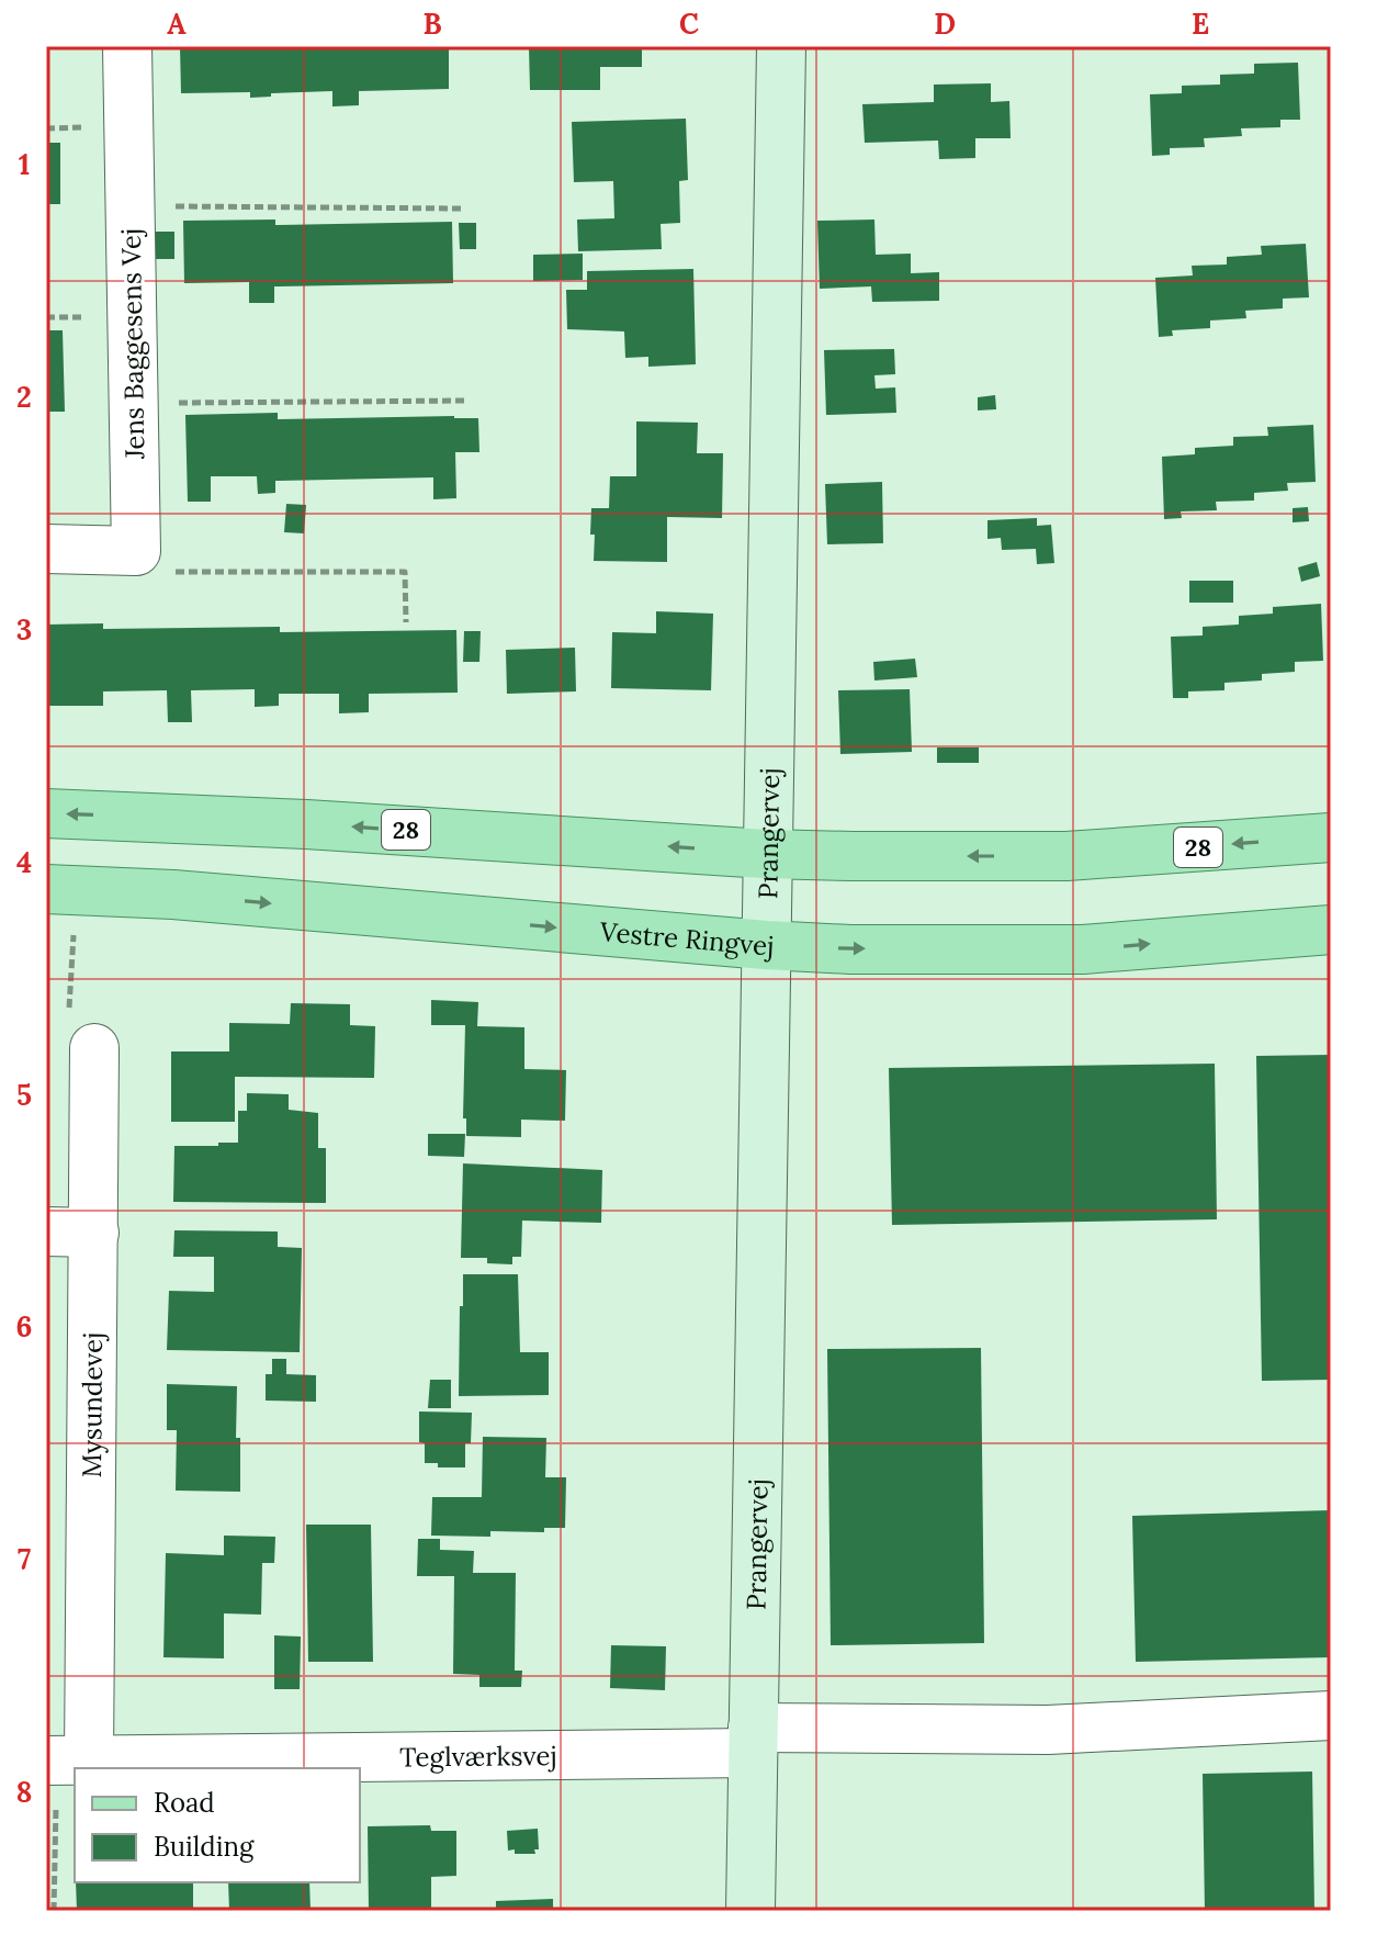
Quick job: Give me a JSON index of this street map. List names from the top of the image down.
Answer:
{
  "streets": {
    "main road": ["28", "Vestre Ringvej"],
    "street": [
      "Jens Baggesens Vej",
      "Prangervej",
      "Mysundevej",
      "Teglværksvej"
    ]
  },
  "crossings": [
    ["28", "Prangervej"],
    ["Prangervej", "Vestre Ringvej"],
    ["Prangervej", "Teglværksvej"],
    ["Mysundevej", "Teglværksvej"]
  ],
  "legend": ["Road", "Building"],
  "grid": {
    "columns": [
      "A",
      "B",
      "C",
      "D",
      "E"
    ],
    "rows": [
      "1",
      "2",
      "3",
      "4",
      "5",
      "6",
      "7",
      "8"
    ]
  }
}
